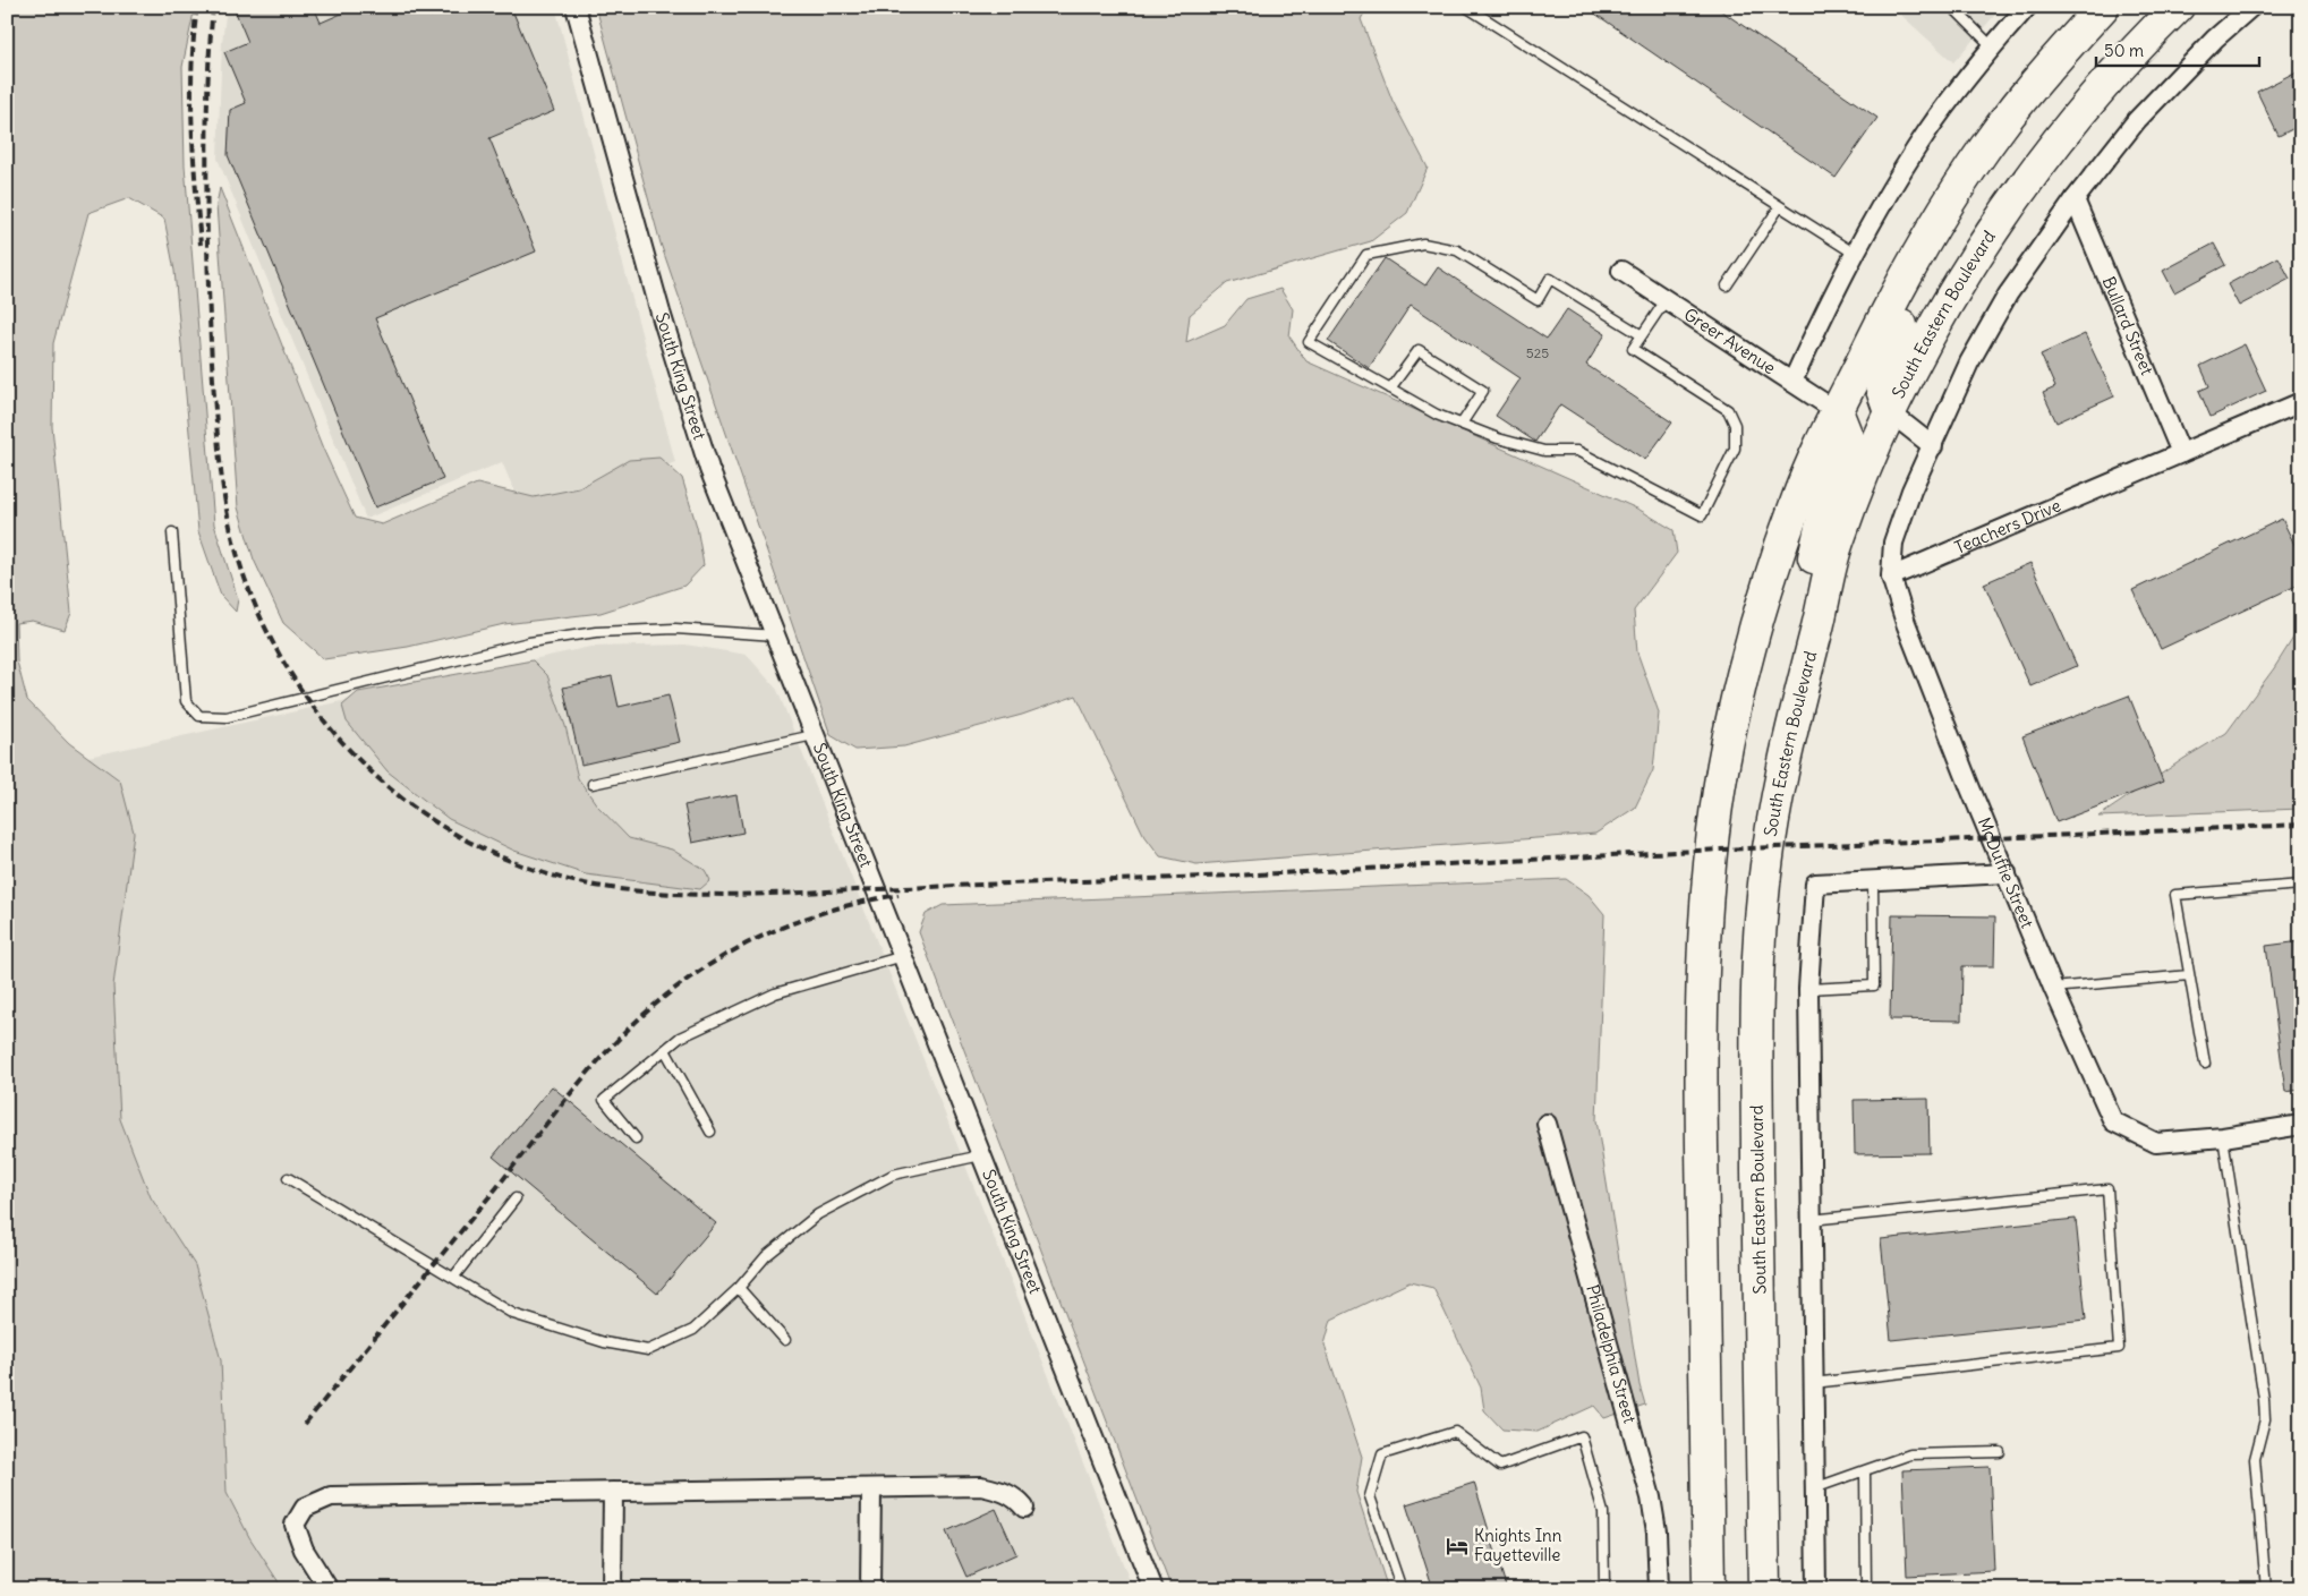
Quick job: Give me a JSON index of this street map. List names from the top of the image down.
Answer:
{
  "streets": {
    "highway": ["South Eastern Boulevard"],
    "street": [
      "Bullard Street",
      "Greer Avenue",
      "South King Street",
      "Teachers Drive",
      "McDuffie Street",
      "Philadelphia Street"
    ]
  },
  "crossings": [
    ["Bullard Street", "Teachers Drive"],
    ["Teachers Drive", "McDuffie Street"]
  ],
  "places": {
    "hotel": ["Knights Inn Fayetteville"]
  },
  "house_numbers": ["525"],
  "scale_bar": "50 m"
}
